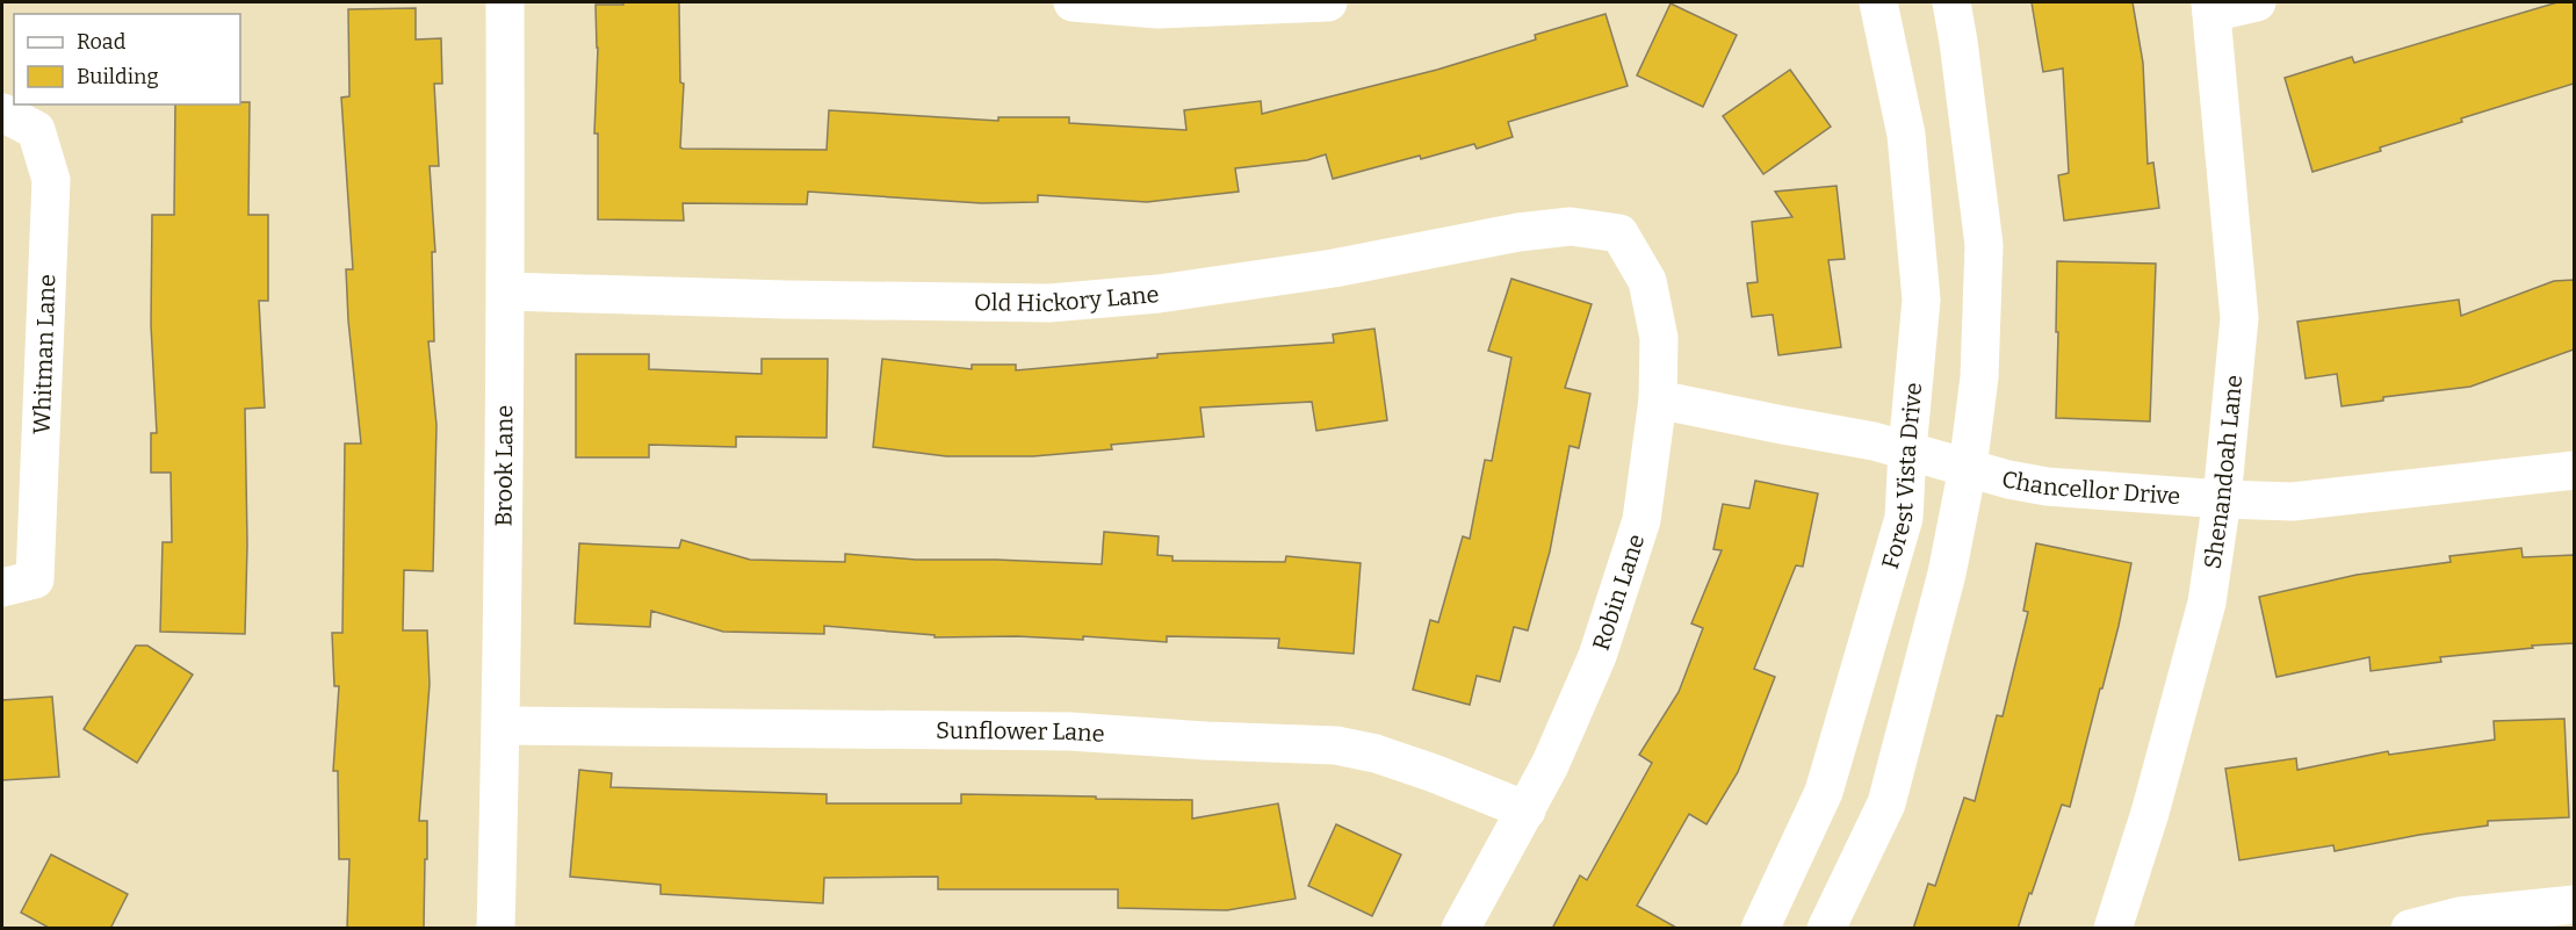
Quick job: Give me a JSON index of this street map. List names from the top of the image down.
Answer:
{
  "streets": {
    "street": [
      "Old Hickory Lane",
      "Whitman Lane",
      "Brook Lane",
      "Shenandoah Lane",
      "Forest Vista Drive",
      "Chancellor Drive",
      "Robin Lane",
      "Sunflower Lane"
    ]
  },
  "crossings": [
    ["Old Hickory Lane", "Brook Lane"],
    ["Old Hickory Lane", "Robin Lane"],
    ["Brook Lane", "Sunflower Lane"],
    ["Shenandoah Lane", "Chancellor Drive"],
    ["Forest Vista Drive", "Chancellor Drive"],
    ["Chancellor Drive", "Robin Lane"],
    ["Robin Lane", "Sunflower Lane"]
  ],
  "legend": ["Road", "Building"]
}
